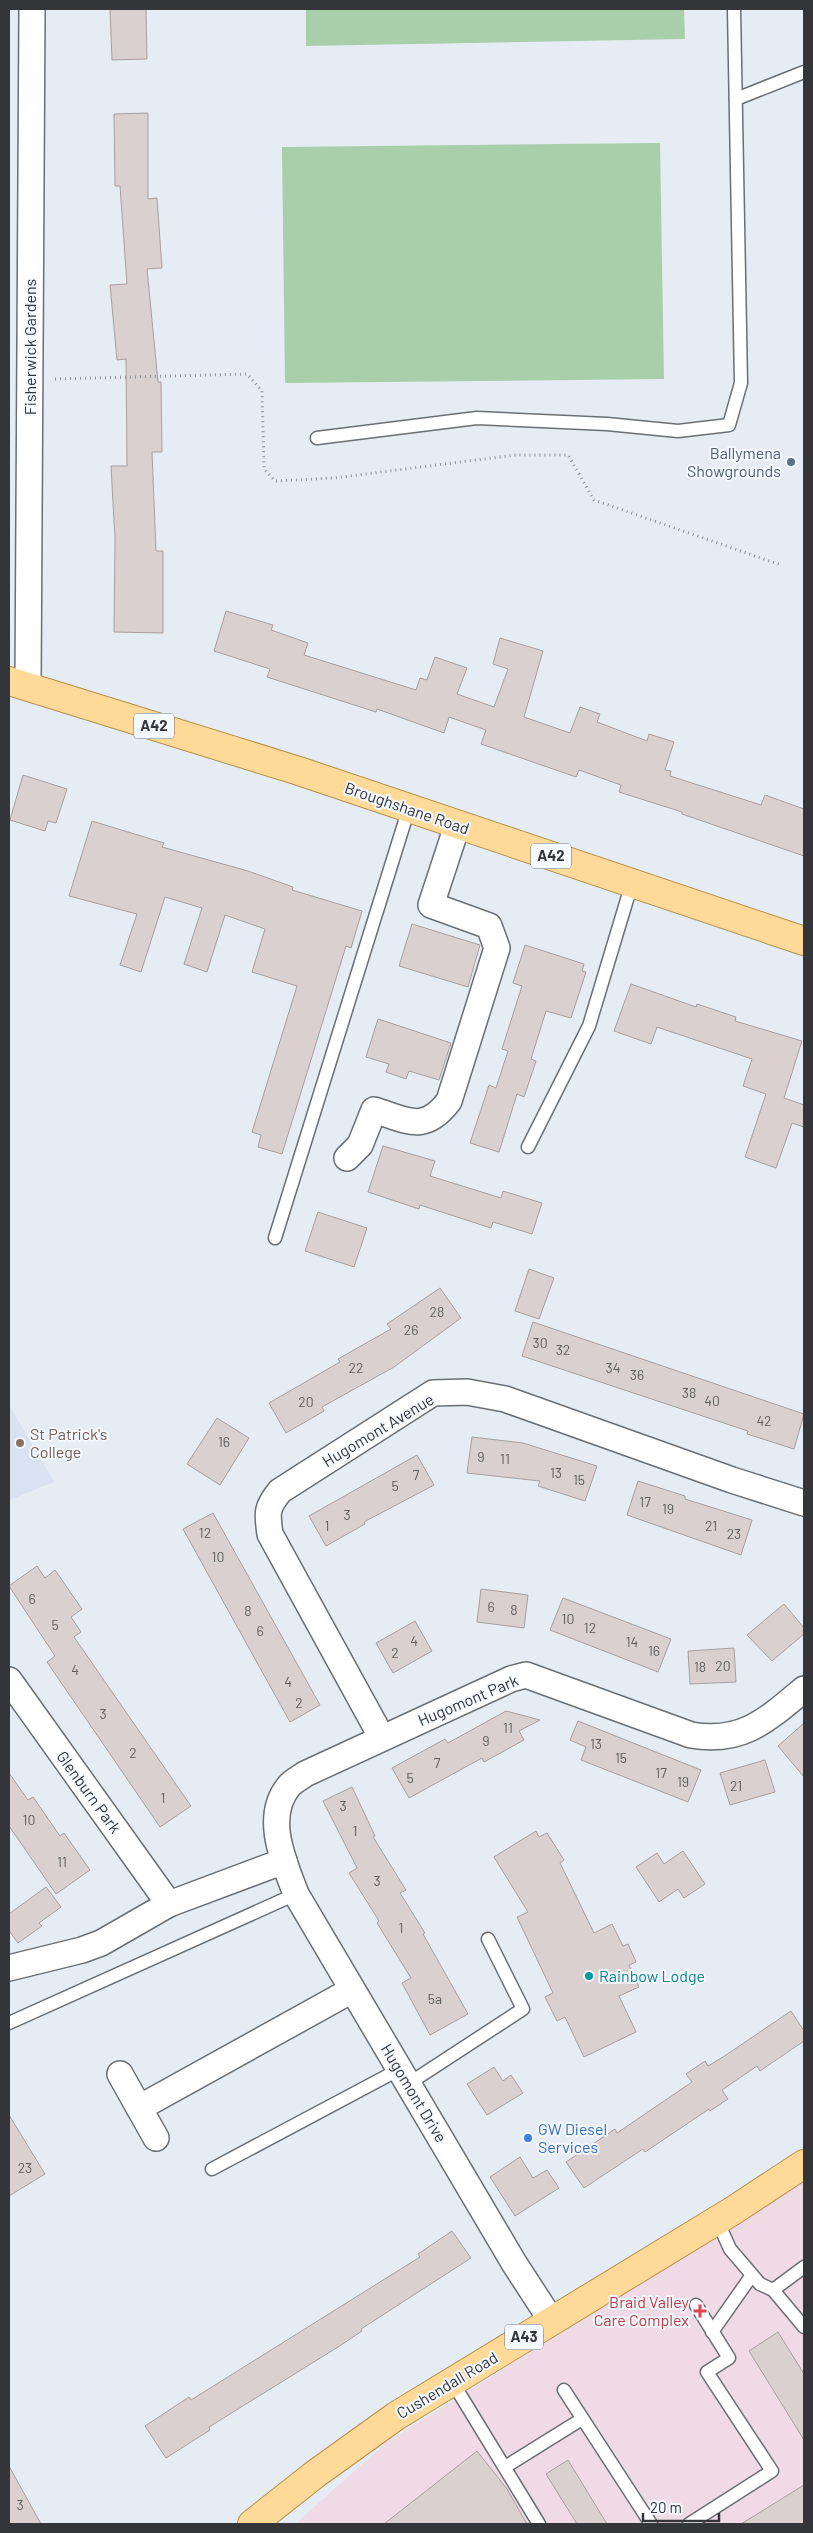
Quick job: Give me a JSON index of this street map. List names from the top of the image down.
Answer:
{
  "streets": {
    "main road": [
      "A42",
      "Broughshane Road",
      "A43",
      "Cushendall Road"
    ],
    "street": [
      "Fisherwick Gardens",
      "Hugomont Avenue",
      "Hugomont Park",
      "Glenburn Park",
      "Hugomont Drive"
    ]
  },
  "crossings": [
    ["Fisherwick Gardens", "Broughshane Road"],
    ["Hugomont Avenue", "Hugomont Park"],
    ["Hugomont Park", "Hugomont Drive"],
    ["Hugomont Drive", "Cushendall Road"]
  ],
  "places": {
    "other": [
      "Ballymena Showgrounds",
      "St Patrick's College",
      "Rainbow Lodge",
      "GW Diesel Services"
    ],
    "health": ["Braid Valley Care Complex"]
  },
  "house_numbers": [
    "28",
    "26",
    "30",
    "32",
    "22",
    "34",
    "36",
    "38",
    "40",
    "20",
    "42",
    "16",
    "9",
    "11",
    "13",
    "7",
    "15",
    "5",
    "17",
    "19",
    "3",
    "1",
    "21",
    "12",
    "23",
    "10",
    "6",
    "6",
    "8",
    "8",
    "10",
    "5",
    "12",
    "6",
    "4",
    "14",
    "16",
    "2",
    "20",
    "18",
    "4",
    "4",
    "2",
    "3",
    "11",
    "9",
    "13",
    "2",
    "15",
    "7",
    "17",
    "5",
    "19",
    "21",
    "1",
    "3",
    "10",
    "1",
    "11",
    "3",
    "1",
    "5a",
    "23",
    "3"
  ],
  "scale_bar": "20 m"
}
